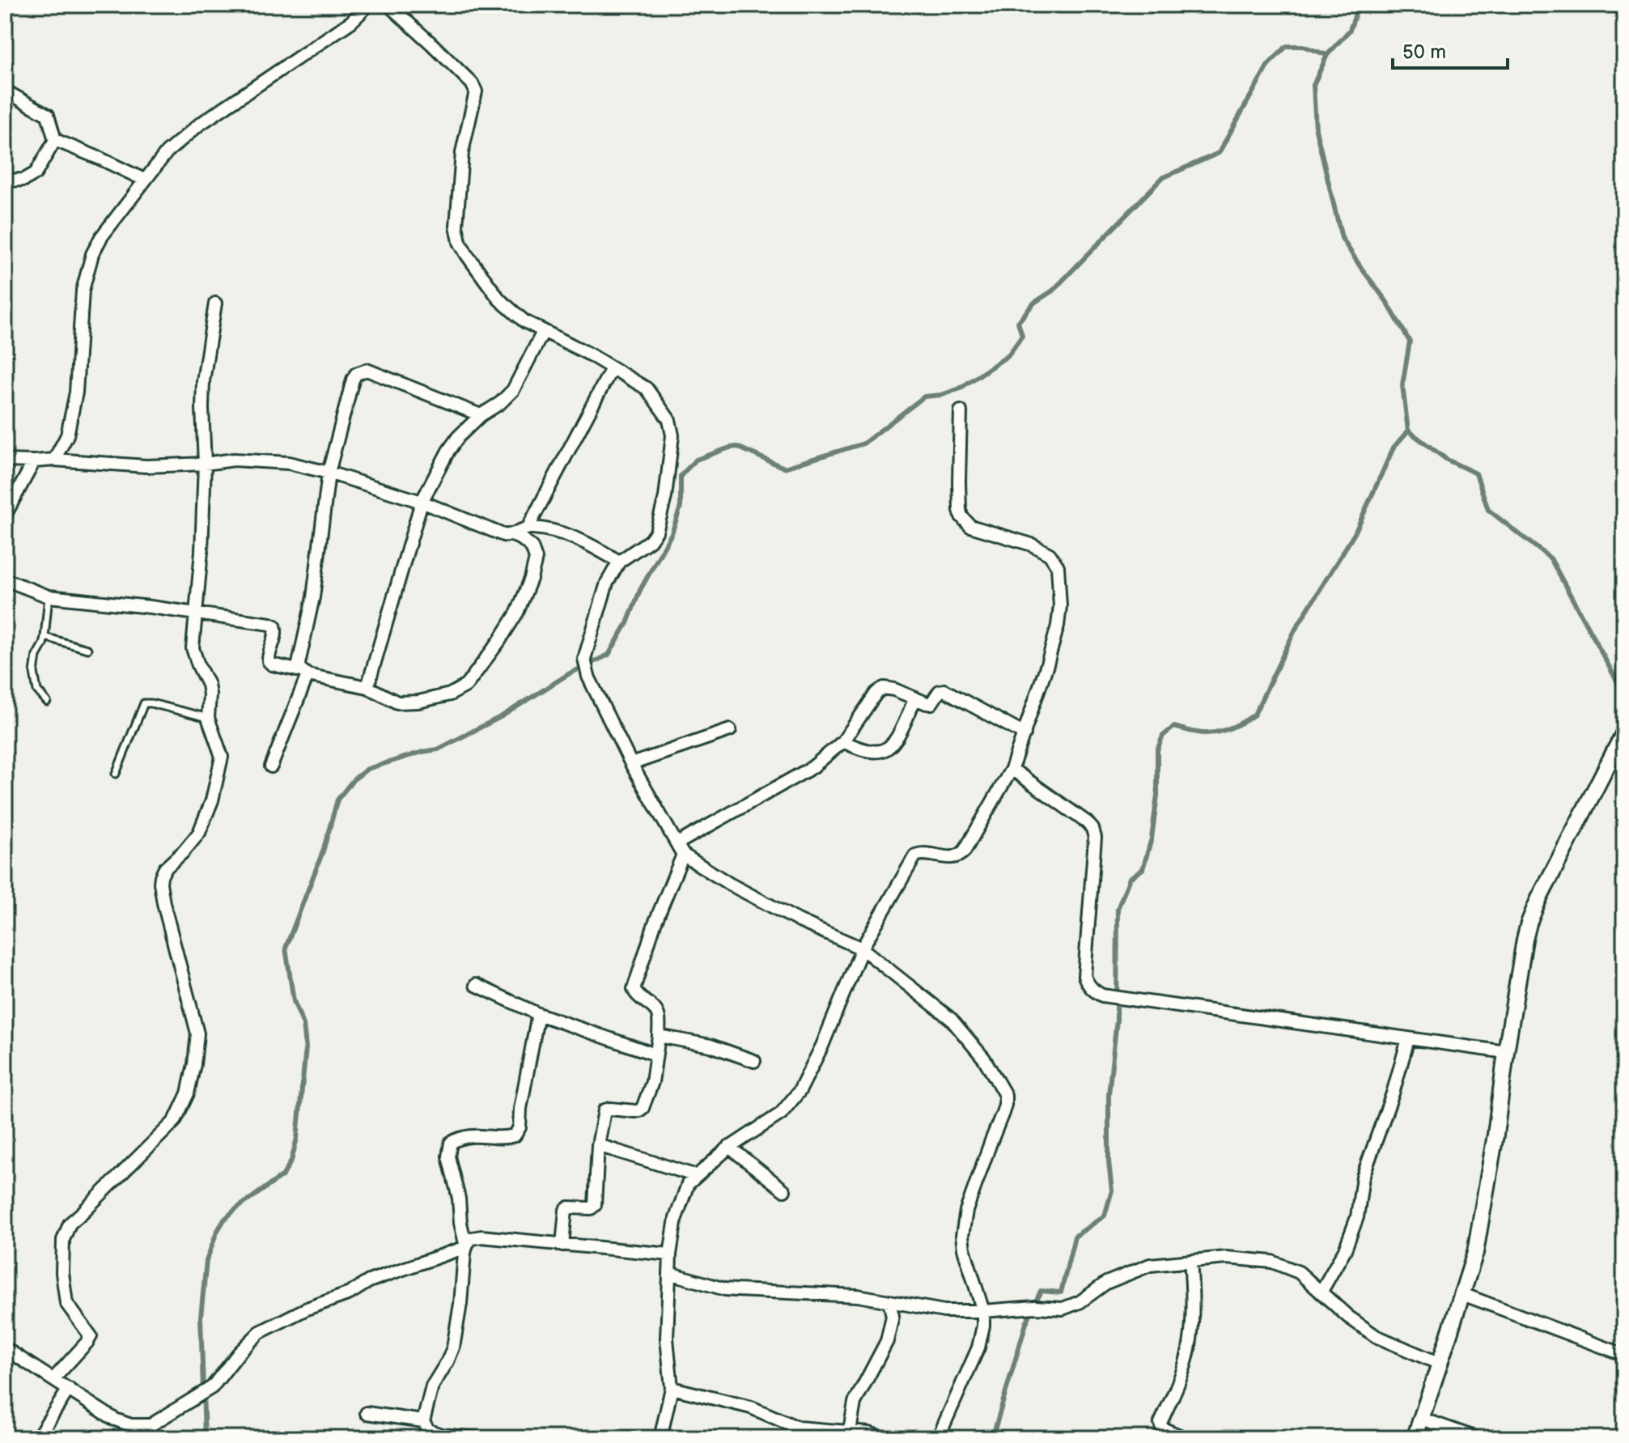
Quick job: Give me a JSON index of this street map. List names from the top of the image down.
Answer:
{
  "scale_bar": "50 m"
}
